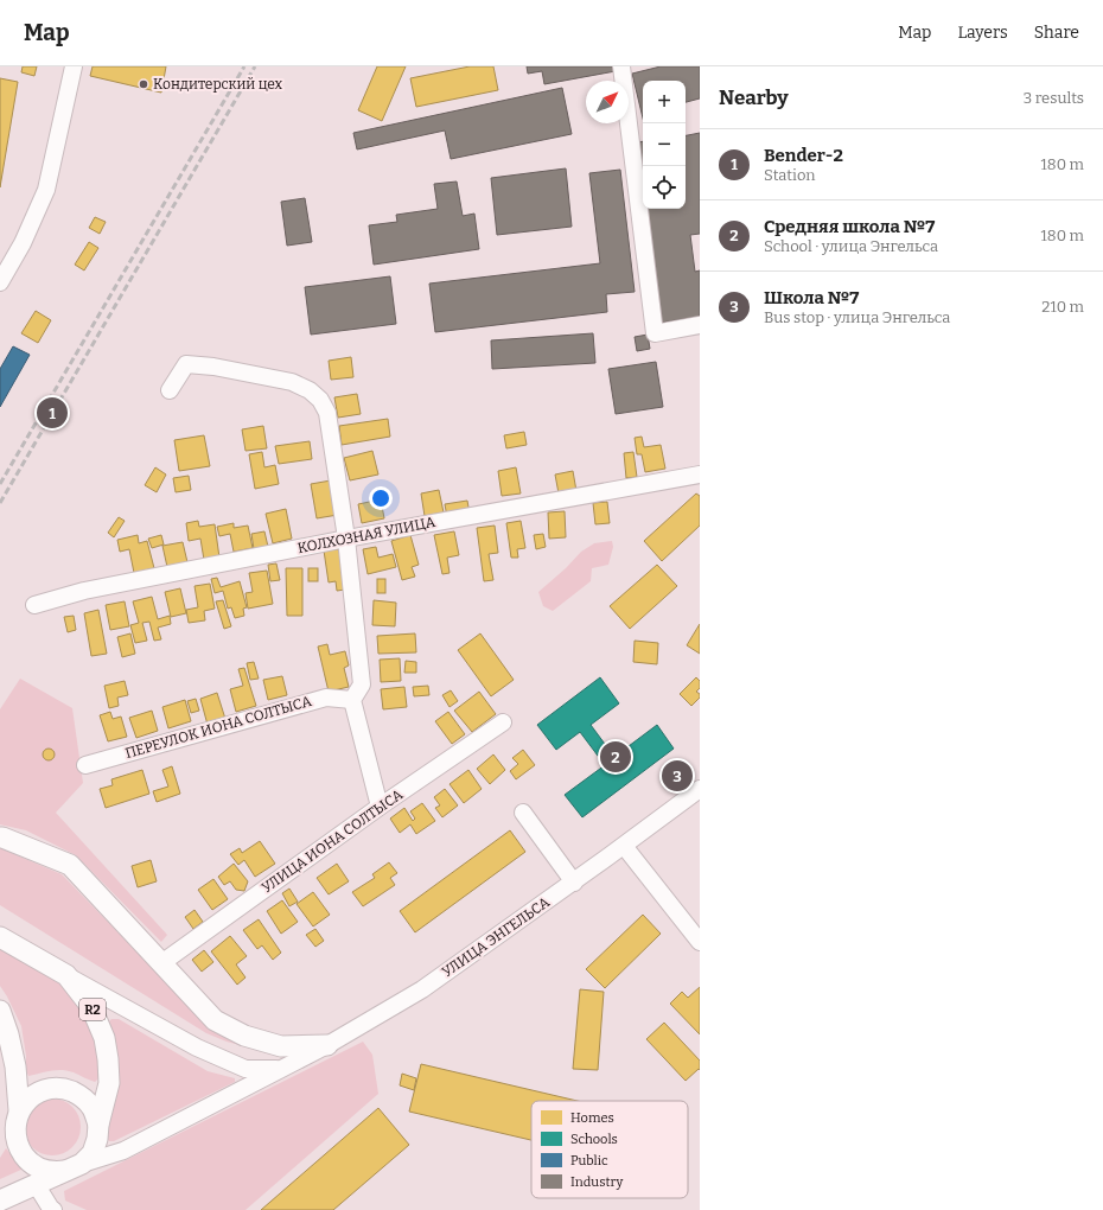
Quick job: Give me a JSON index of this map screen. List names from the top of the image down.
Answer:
{
  "streets": {
    "main road": ["R2"],
    "street": [
      "КОЛХОЗНАЯ УЛИЦА",
      "ПЕРЕУЛОК ИОНА СОЛТЫСА",
      "УЛИЦА ИОНА СОЛТЫСА",
      "УЛИЦА ЭНГЕЛЬСА"
    ]
  },
  "crossings": [
    ["УЛИЦА ЭНГЕЛЬСА", "R2"]
  ],
  "places": ["Кондитерский цех"],
  "legend": [
    "Homes",
    "Schools",
    "Public",
    "Industry"
  ],
  "north": "top right",
  "page": {
    "header": "Map",
    "nav": ["Map", "Layers", "Share"],
    "heading": ["Nearby", "3 results"],
    "map_buttons": ["+", "−"],
    "list": [
      {
        "mark": "1",
        "name": "Bender-2",
        "note": "Station",
        "value": "180 m"
      },
      {
        "mark": "2",
        "name": "Средняя школа №7",
        "note": "School · улица Энгельса",
        "value": "180 m"
      },
      {
        "mark": "3",
        "name": "Школа №7",
        "note": "Bus stop · улица Энгельса",
        "value": "210 m"
      }
    ],
    "pins": ["1", "2", "3"]
  }
}
